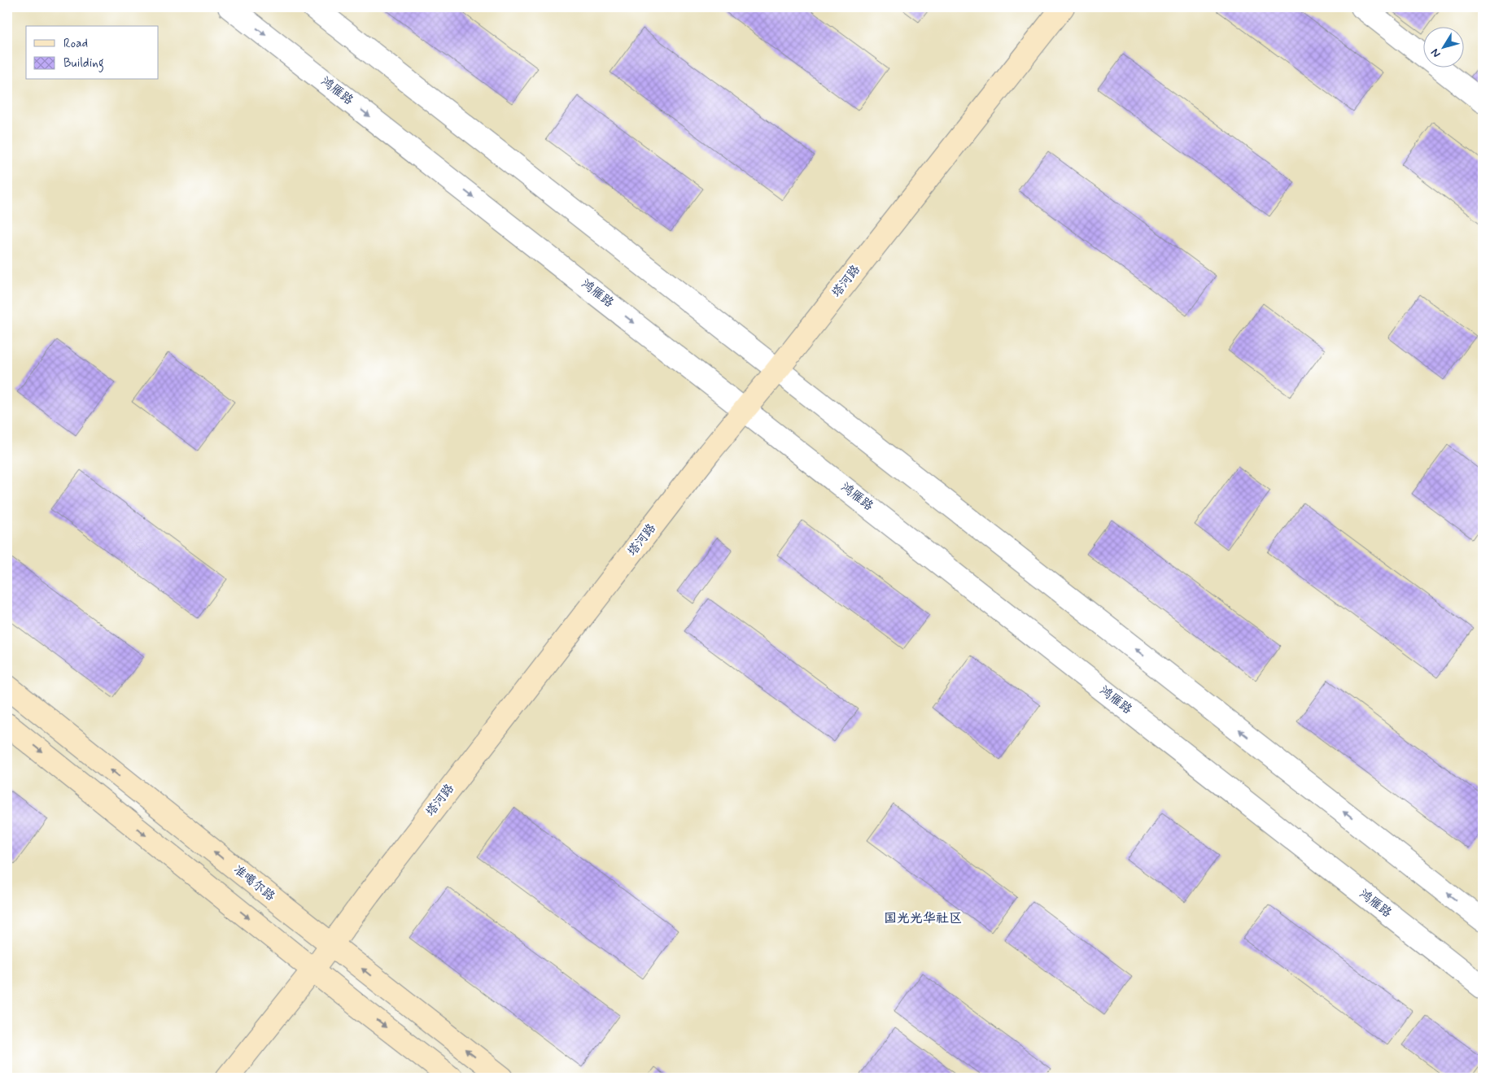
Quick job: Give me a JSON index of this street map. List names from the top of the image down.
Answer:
{
  "streets": {
    "street": ["鸿雁路", "塔河路", "准噶尔路"]
  },
  "crossings": [
    ["鸿雁路", "塔河路"],
    ["塔河路", "准噶尔路"]
  ],
  "districts": ["国光光华社区"],
  "legend": ["Road", "Building"],
  "north": "bottom left"
}
